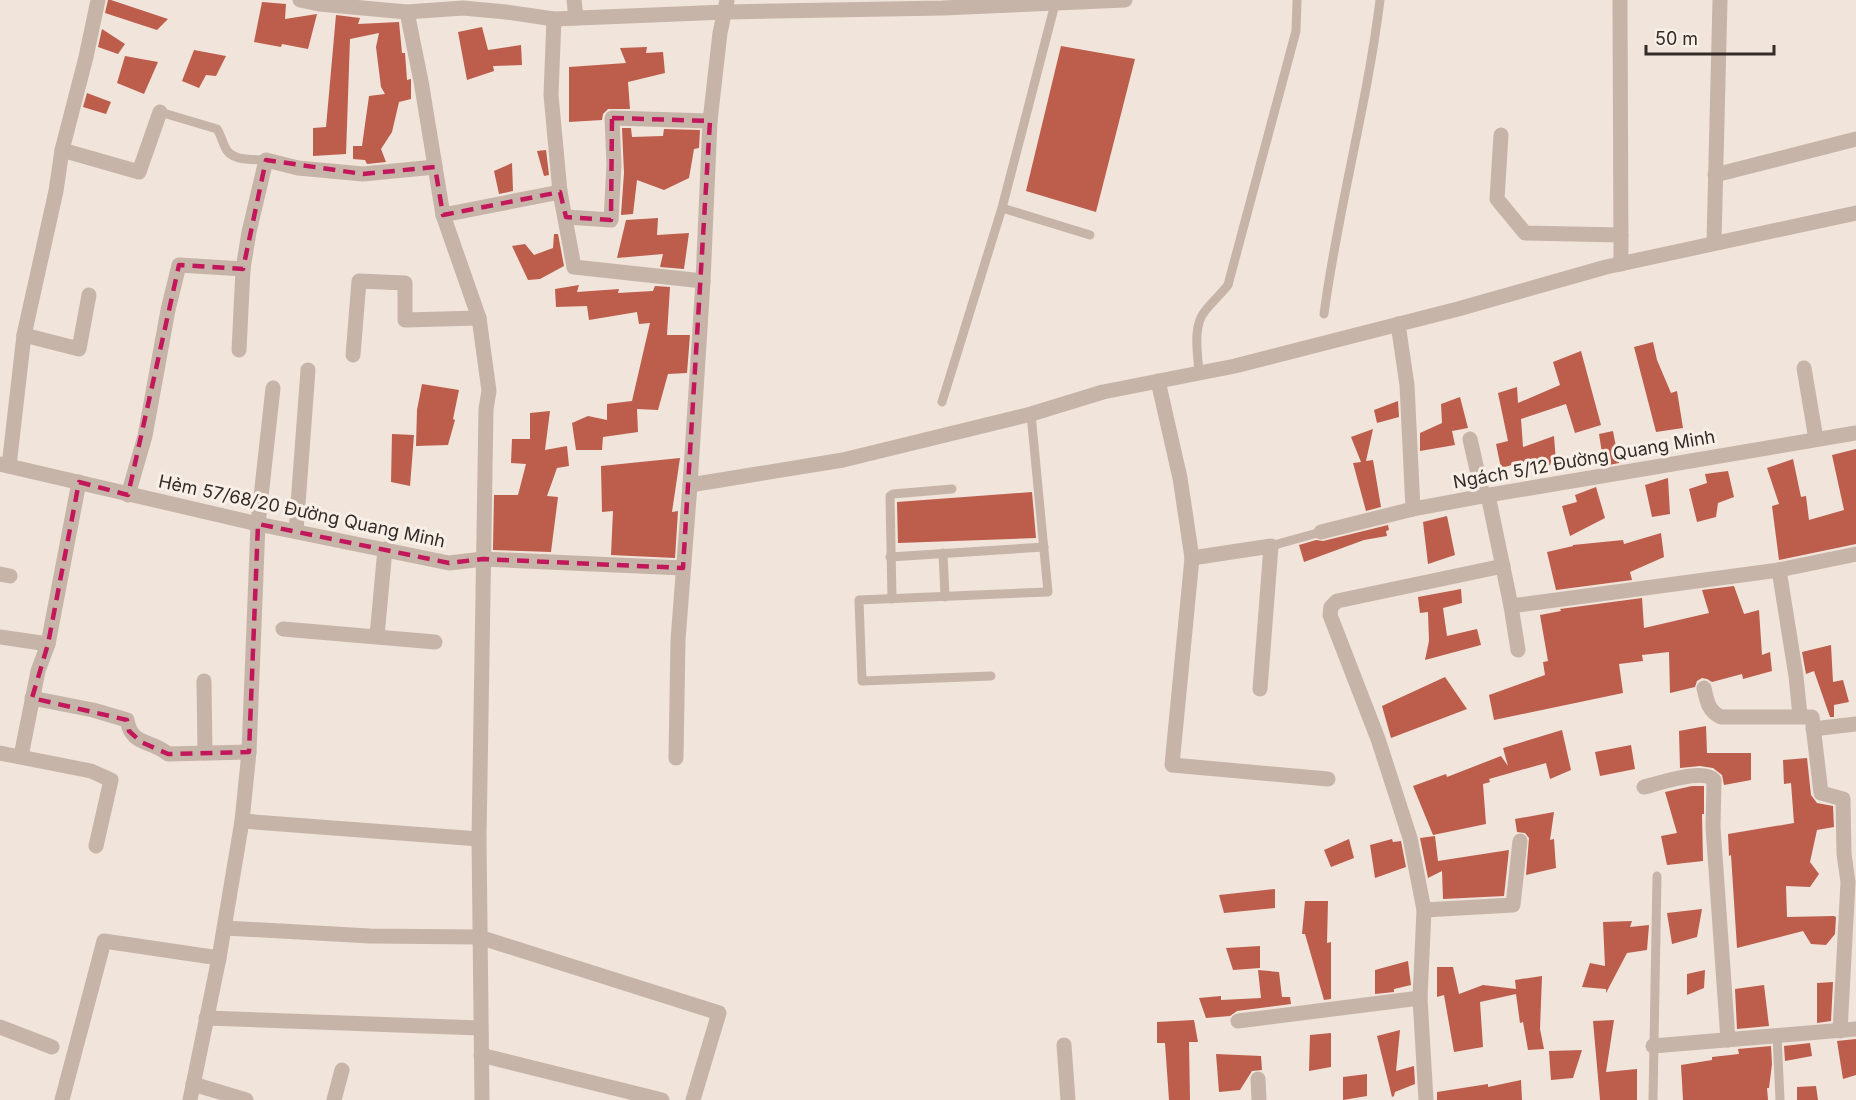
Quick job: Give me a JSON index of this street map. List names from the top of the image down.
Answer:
{
  "streets": {
    "street": ["Ngách 5/12 Đường Quang Minh", "Hẻm 57/68/20 Đường Quang Minh"]
  },
  "scale_bar": "50 m"
}
